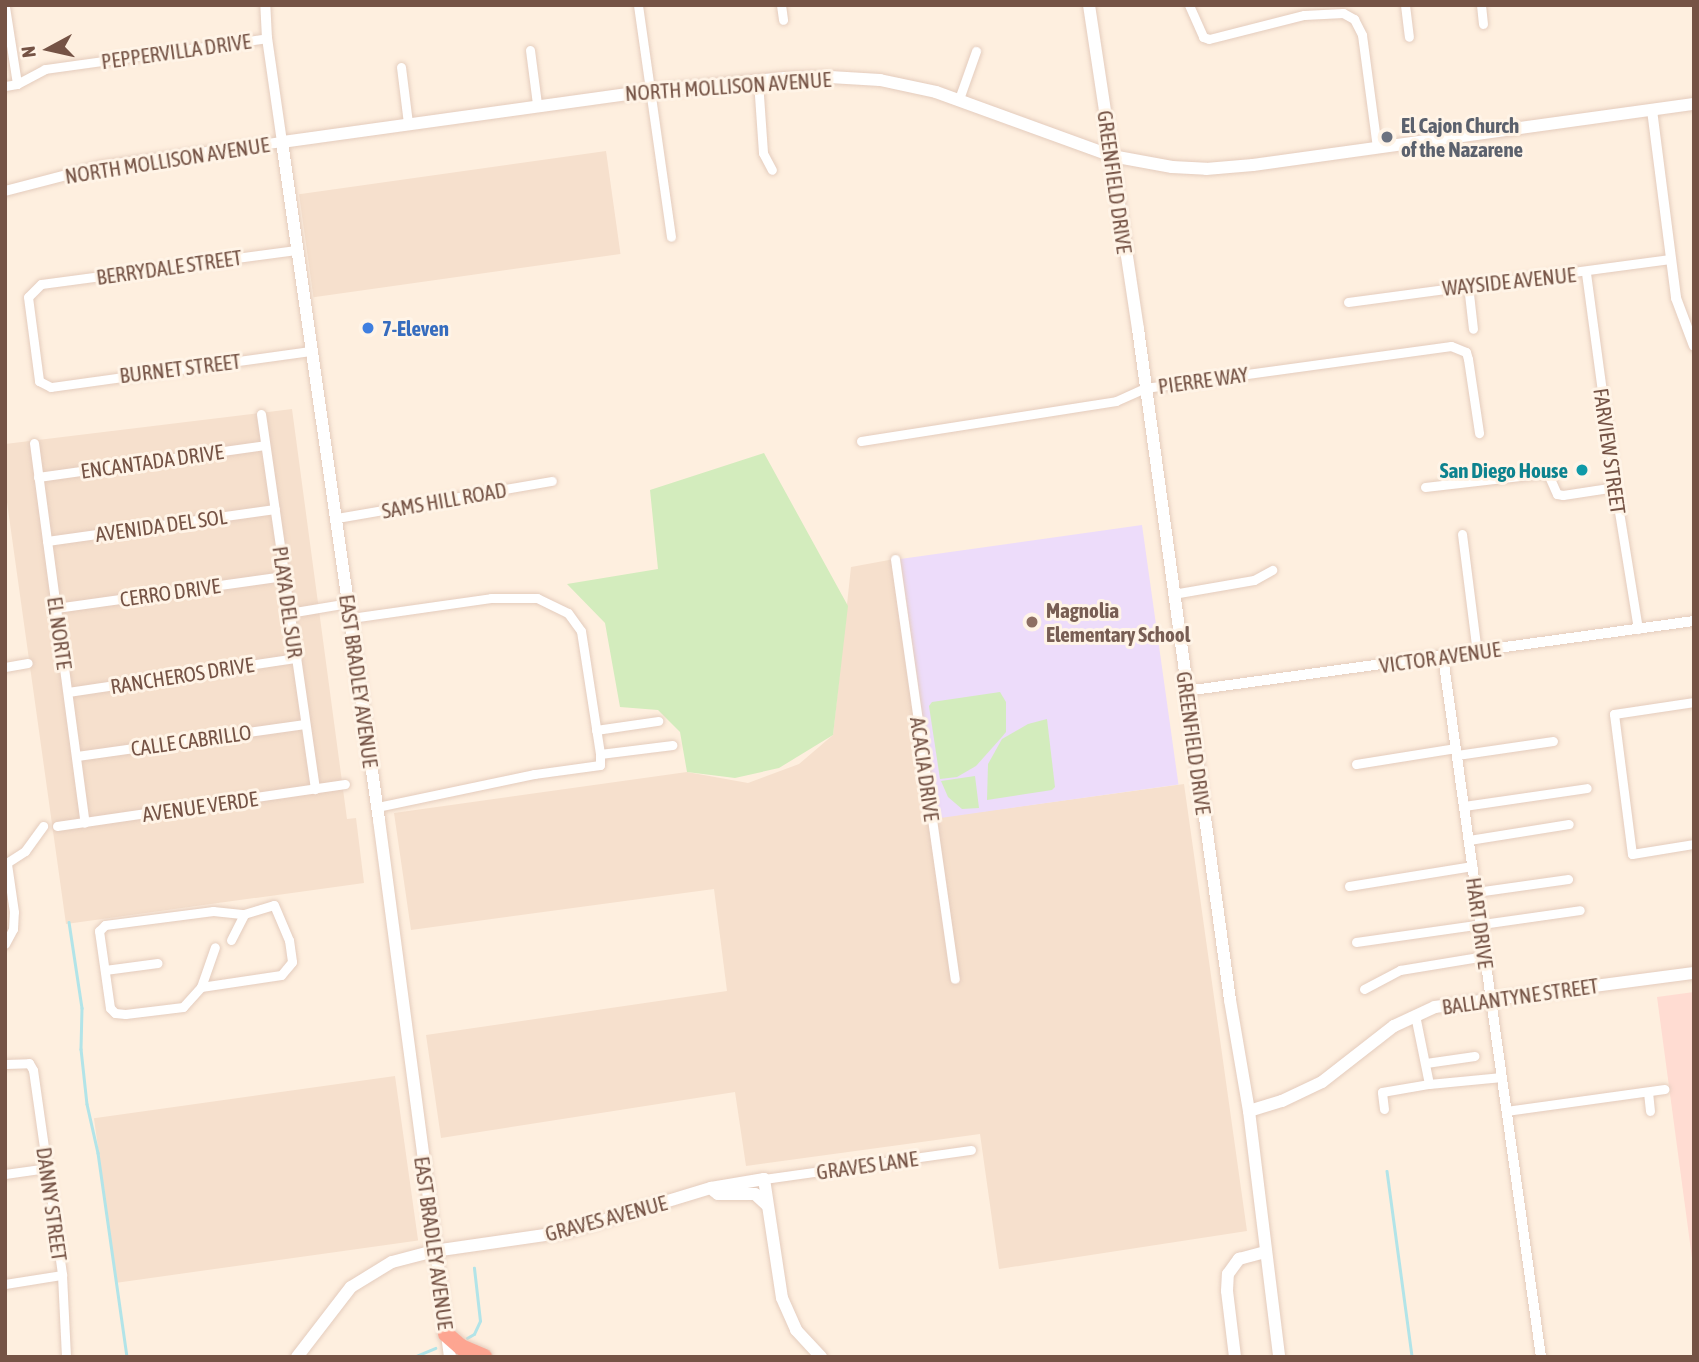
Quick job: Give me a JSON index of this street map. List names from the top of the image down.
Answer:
{
  "streets": {
    "main road": [
      "NORTH MOLLISON AVENUE",
      "GREENFIELD DRIVE",
      "EAST BRADLEY AVENUE",
      "BALLANTYNE STREET",
      "GRAVES AVENUE"
    ],
    "street": [
      "PEPPERVILLA DRIVE",
      "BERRYDALE STREET",
      "WAYSIDE AVENUE",
      "BURNET STREET",
      "PIERRE WAY",
      "FARVIEW STREET",
      "ENCANTADA DRIVE",
      "SAMS HILL ROAD",
      "AVENIDA DEL SOL",
      "CERRO DRIVE",
      "PLAYA DEL SUR",
      "EL NORTE",
      "VICTOR AVENUE",
      "RANCHEROS DRIVE",
      "CALLE CABRILLO",
      "ACACIA DRIVE",
      "AVENUE VERDE",
      "HART DRIVE",
      "GRAVES LANE",
      "DANNY STREET"
    ]
  },
  "crossings": [
    ["PEPPERVILLA DRIVE", "EAST BRADLEY AVENUE"],
    ["NORTH MOLLISON AVENUE", "GREENFIELD DRIVE"],
    ["NORTH MOLLISON AVENUE", "EAST BRADLEY AVENUE"],
    ["GREENFIELD DRIVE", "PIERRE WAY"],
    ["GREENFIELD DRIVE", "VICTOR AVENUE"],
    ["GREENFIELD DRIVE", "BALLANTYNE STREET"],
    ["BERRYDALE STREET", "BURNET STREET"],
    ["BERRYDALE STREET", "EAST BRADLEY AVENUE"],
    ["WAYSIDE AVENUE", "FARVIEW STREET"],
    ["BURNET STREET", "EAST BRADLEY AVENUE"],
    ["FARVIEW STREET", "VICTOR AVENUE"],
    ["ENCANTADA DRIVE", "PLAYA DEL SUR"],
    ["ENCANTADA DRIVE", "EL NORTE"],
    ["SAMS HILL ROAD", "EAST BRADLEY AVENUE"],
    ["AVENIDA DEL SOL", "PLAYA DEL SUR"],
    ["AVENIDA DEL SOL", "EL NORTE"],
    ["CERRO DRIVE", "PLAYA DEL SUR"],
    ["CERRO DRIVE", "EL NORTE"],
    ["PLAYA DEL SUR", "RANCHEROS DRIVE"],
    ["PLAYA DEL SUR", "CALLE CABRILLO"],
    ["PLAYA DEL SUR", "AVENUE VERDE"],
    ["EL NORTE", "RANCHEROS DRIVE"],
    ["EL NORTE", "CALLE CABRILLO"],
    ["EL NORTE", "AVENUE VERDE"],
    ["VICTOR AVENUE", "HART DRIVE"],
    ["EAST BRADLEY AVENUE", "GRAVES AVENUE"],
    ["HART DRIVE", "BALLANTYNE STREET"],
    ["GRAVES LANE", "GRAVES AVENUE"]
  ],
  "places": [
    "El Cajon Church of the Nazarene",
    "7-Eleven",
    "San Diego House",
    "Magnolia Elementary School"
  ],
  "north": "left"
}
